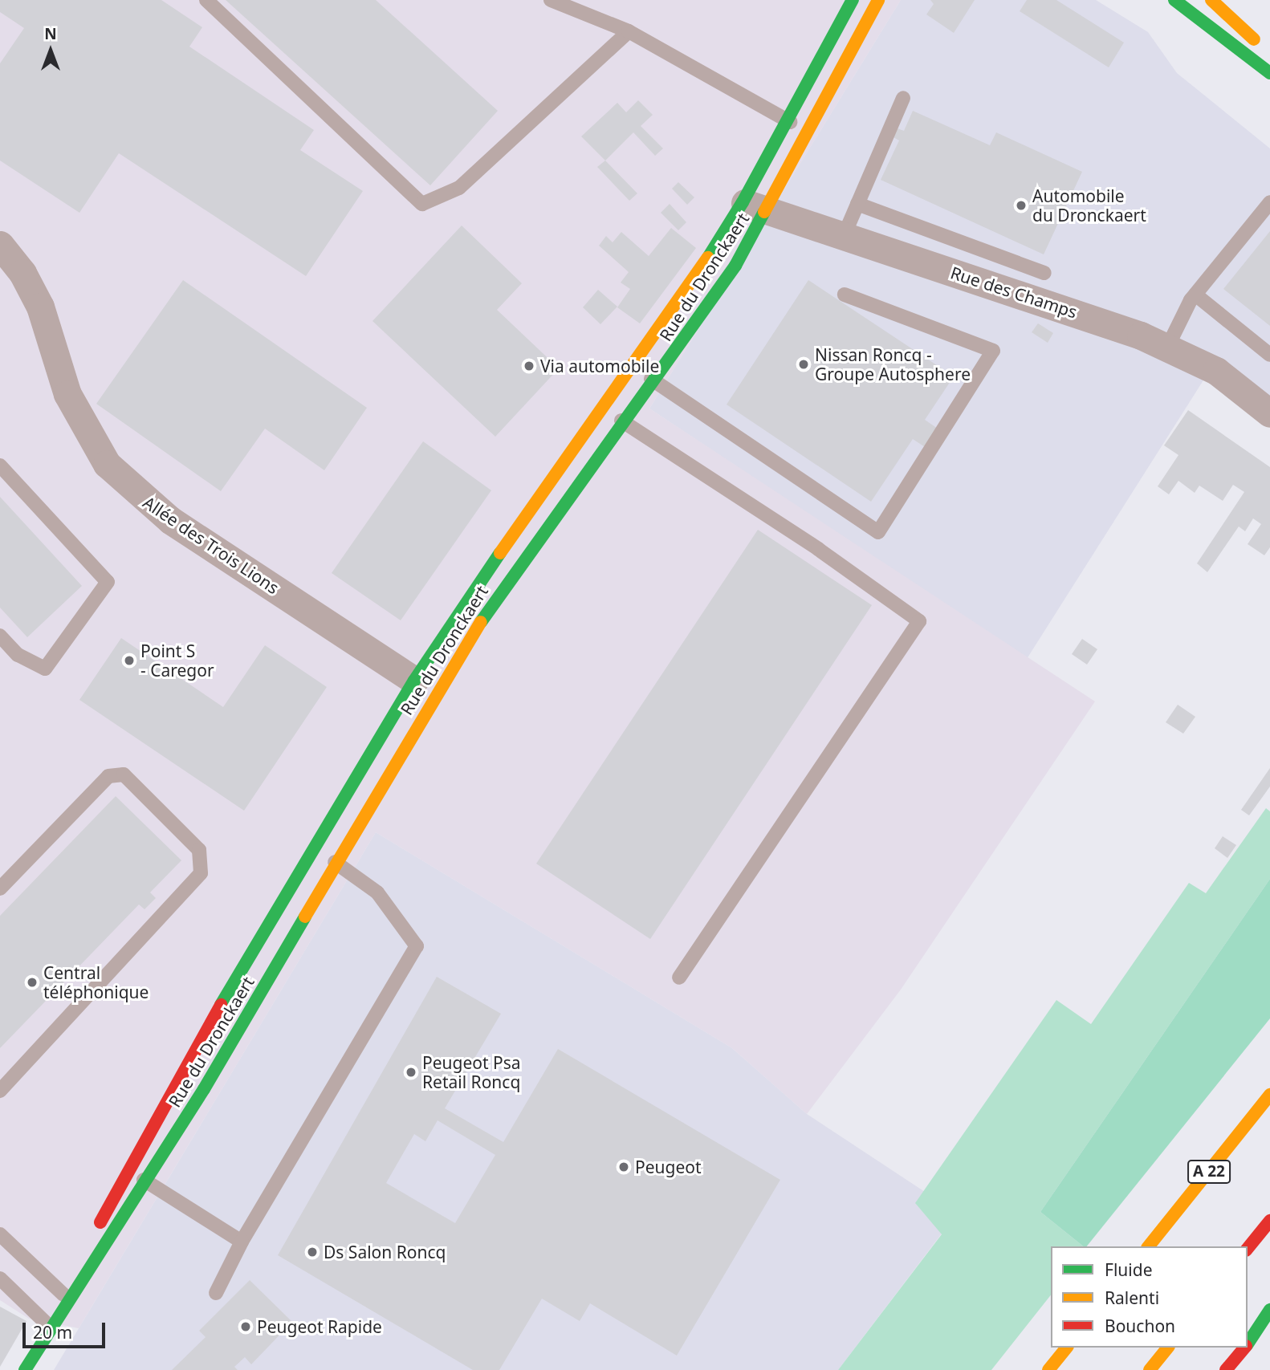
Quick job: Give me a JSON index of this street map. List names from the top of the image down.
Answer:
{
  "streets": {
    "main road": ["Rue du Dronckaert", "A 22"],
    "street": ["Rue des Champs", "Allée des Trois Lions"]
  },
  "crossings": [
    ["Rue du Dronckaert", "Rue des Champs"],
    ["Rue du Dronckaert", "Allée des Trois Lions"]
  ],
  "places": [
    "Automobile du Dronckaert",
    "Nissan Roncq - Groupe Autosphere",
    "Via automobile",
    "Point S - Caregor",
    "Central téléphonique",
    "Peugeot Psa Retail Roncq",
    "Peugeot",
    "Ds Salon Roncq",
    "Peugeot Rapide"
  ],
  "legend": ["Fluide", "Ralenti", "Bouchon"],
  "scale_bar": "20 m",
  "north": "top"
}
